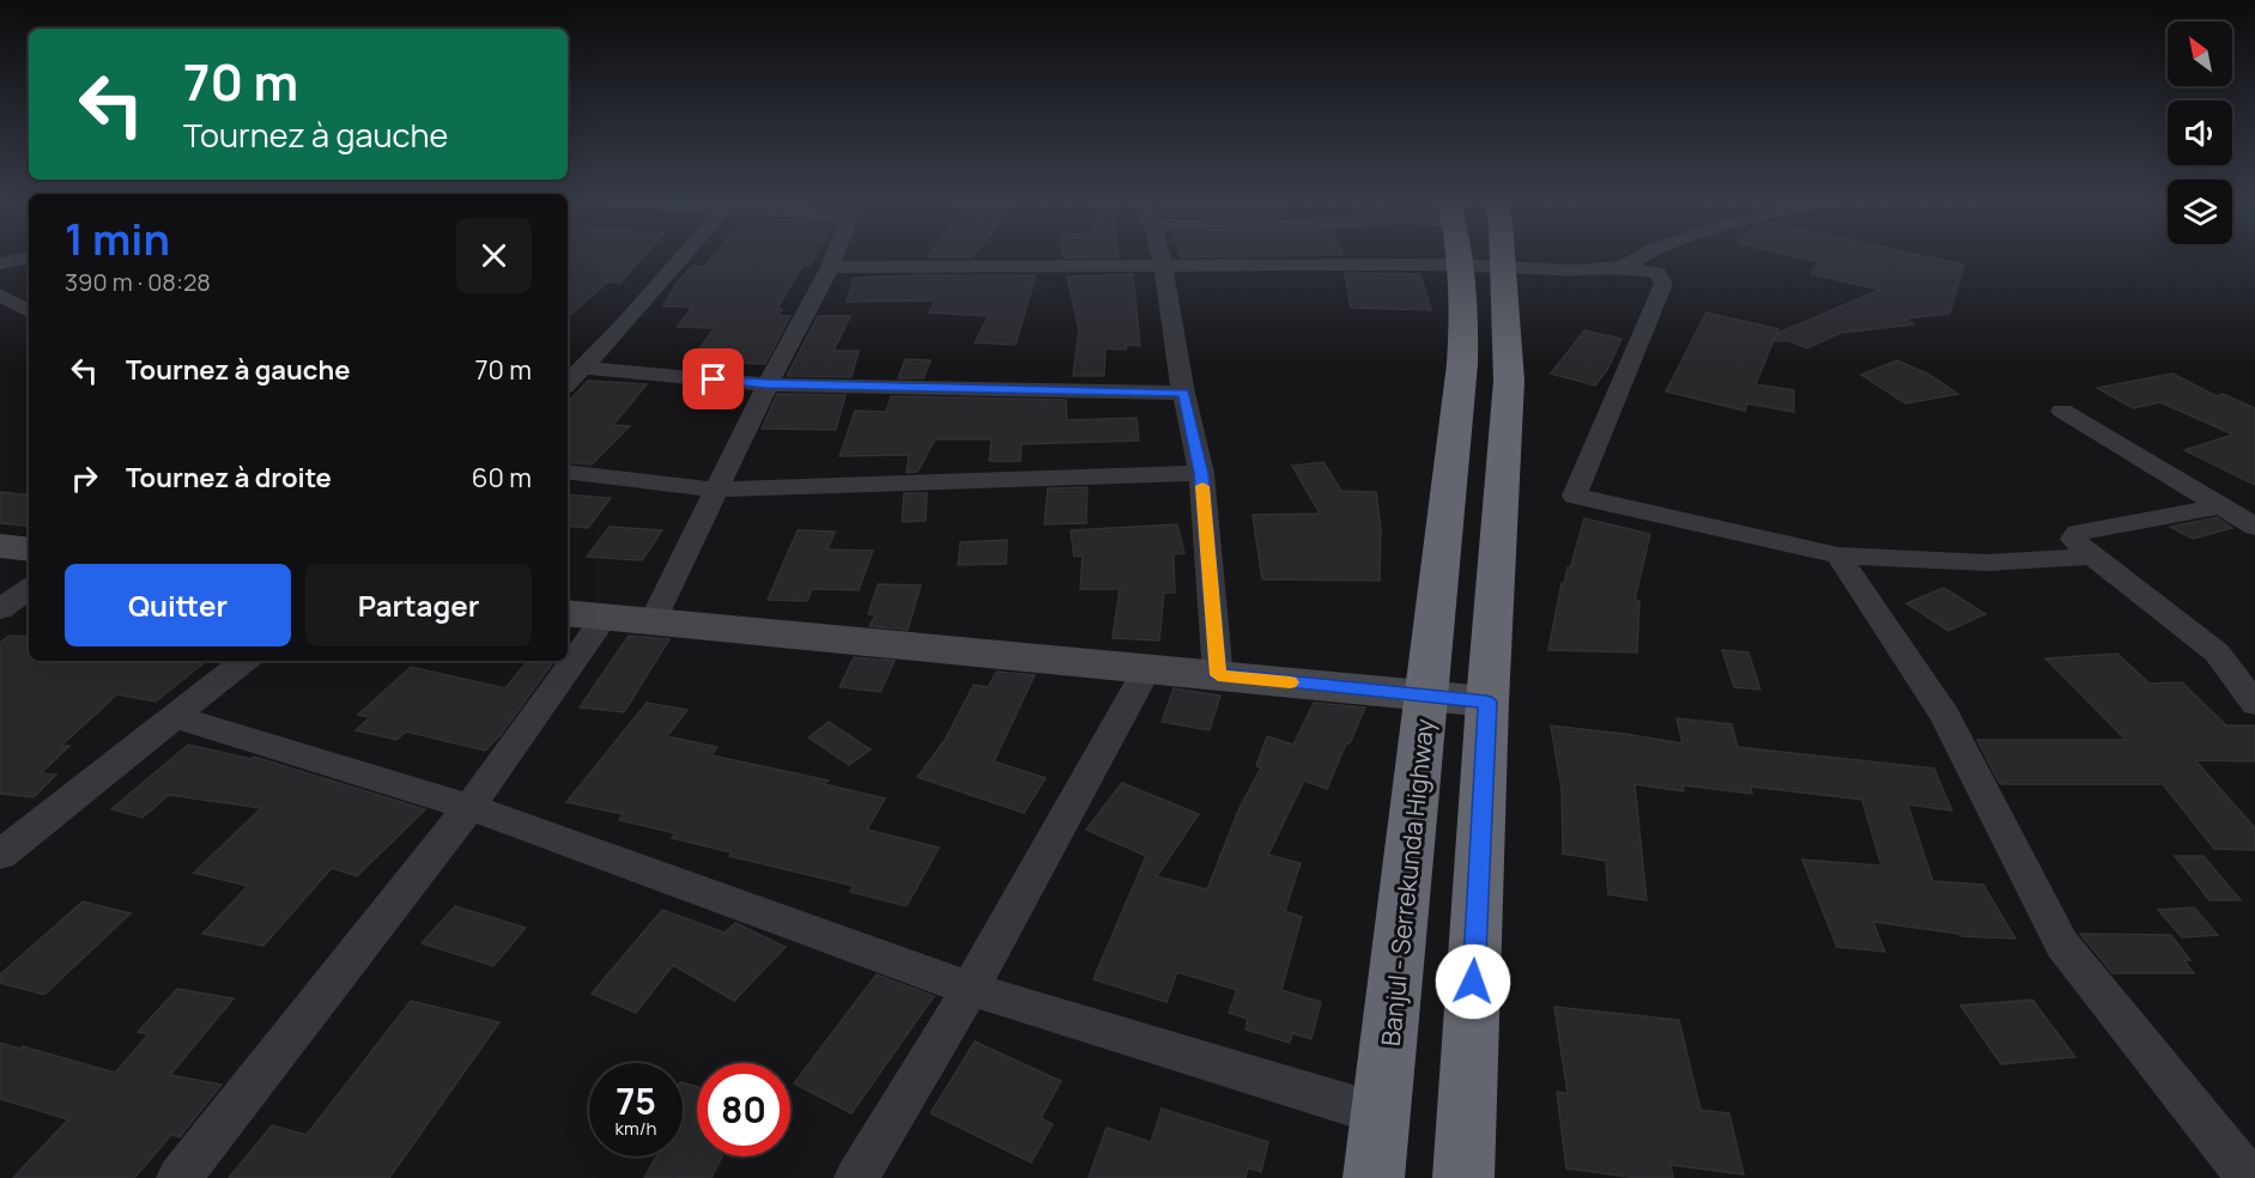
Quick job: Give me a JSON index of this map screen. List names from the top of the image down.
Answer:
{
  "streets": {
    "highway": ["Banjul - Serrekunda Highway"]
  },
  "north": "top left",
  "page": {
    "turn": ["70 m", "Tournez à gauche"],
    "heading": ["1 min", "390 m · 08:28"],
    "list": [
      {
        "name": "Tournez à gauche",
        "value": "70 m"
      },
      {
        "name": "Tournez à droite",
        "value": "60 m"
      }
    ],
    "buttons": ["Quitter", "Partager"],
    "speed": "75 km/h",
    "limit": "80"
  }
}
